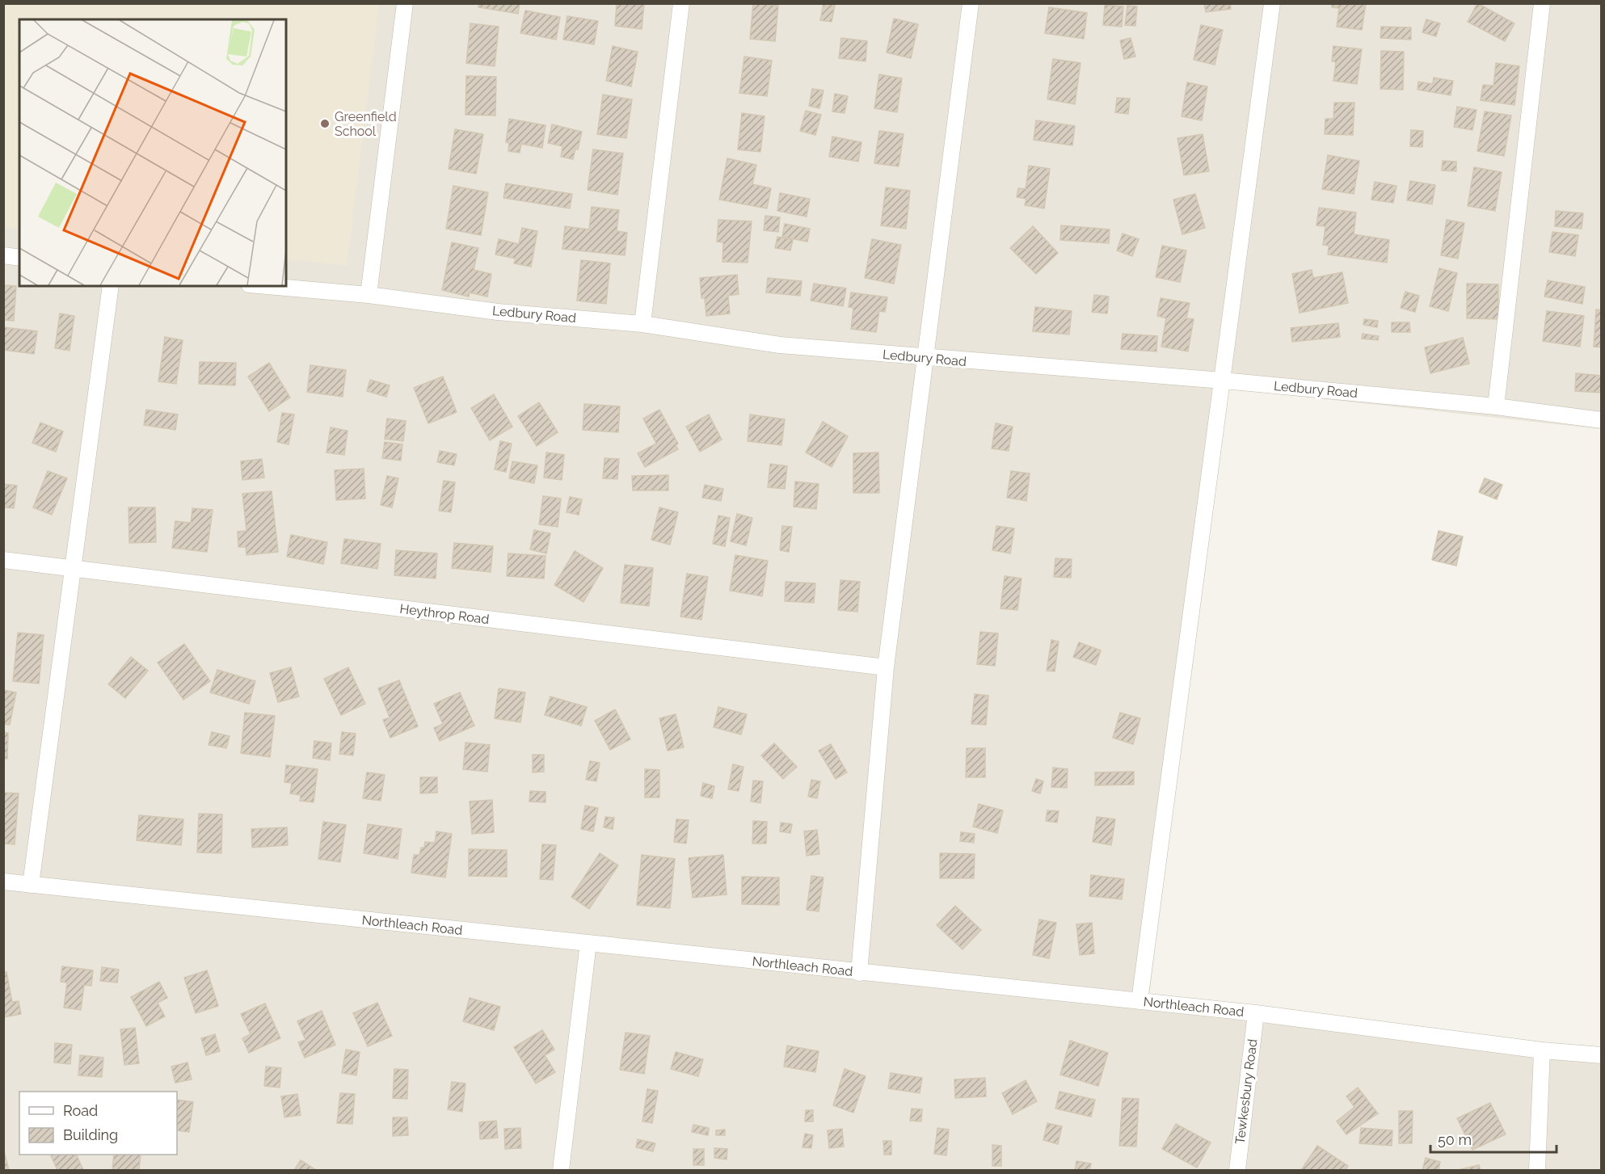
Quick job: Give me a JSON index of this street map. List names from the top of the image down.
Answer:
{
  "streets": {
    "street": [
      "Ledbury Road",
      "Heythrop Road",
      "Northleach Road",
      "Tewkesbury Road"
    ]
  },
  "crossings": [
    ["Northleach Road", "Tewkesbury Road"]
  ],
  "places": ["Greenfield School"],
  "legend": ["Road", "Building"],
  "scale_bar": "50 m"
}
